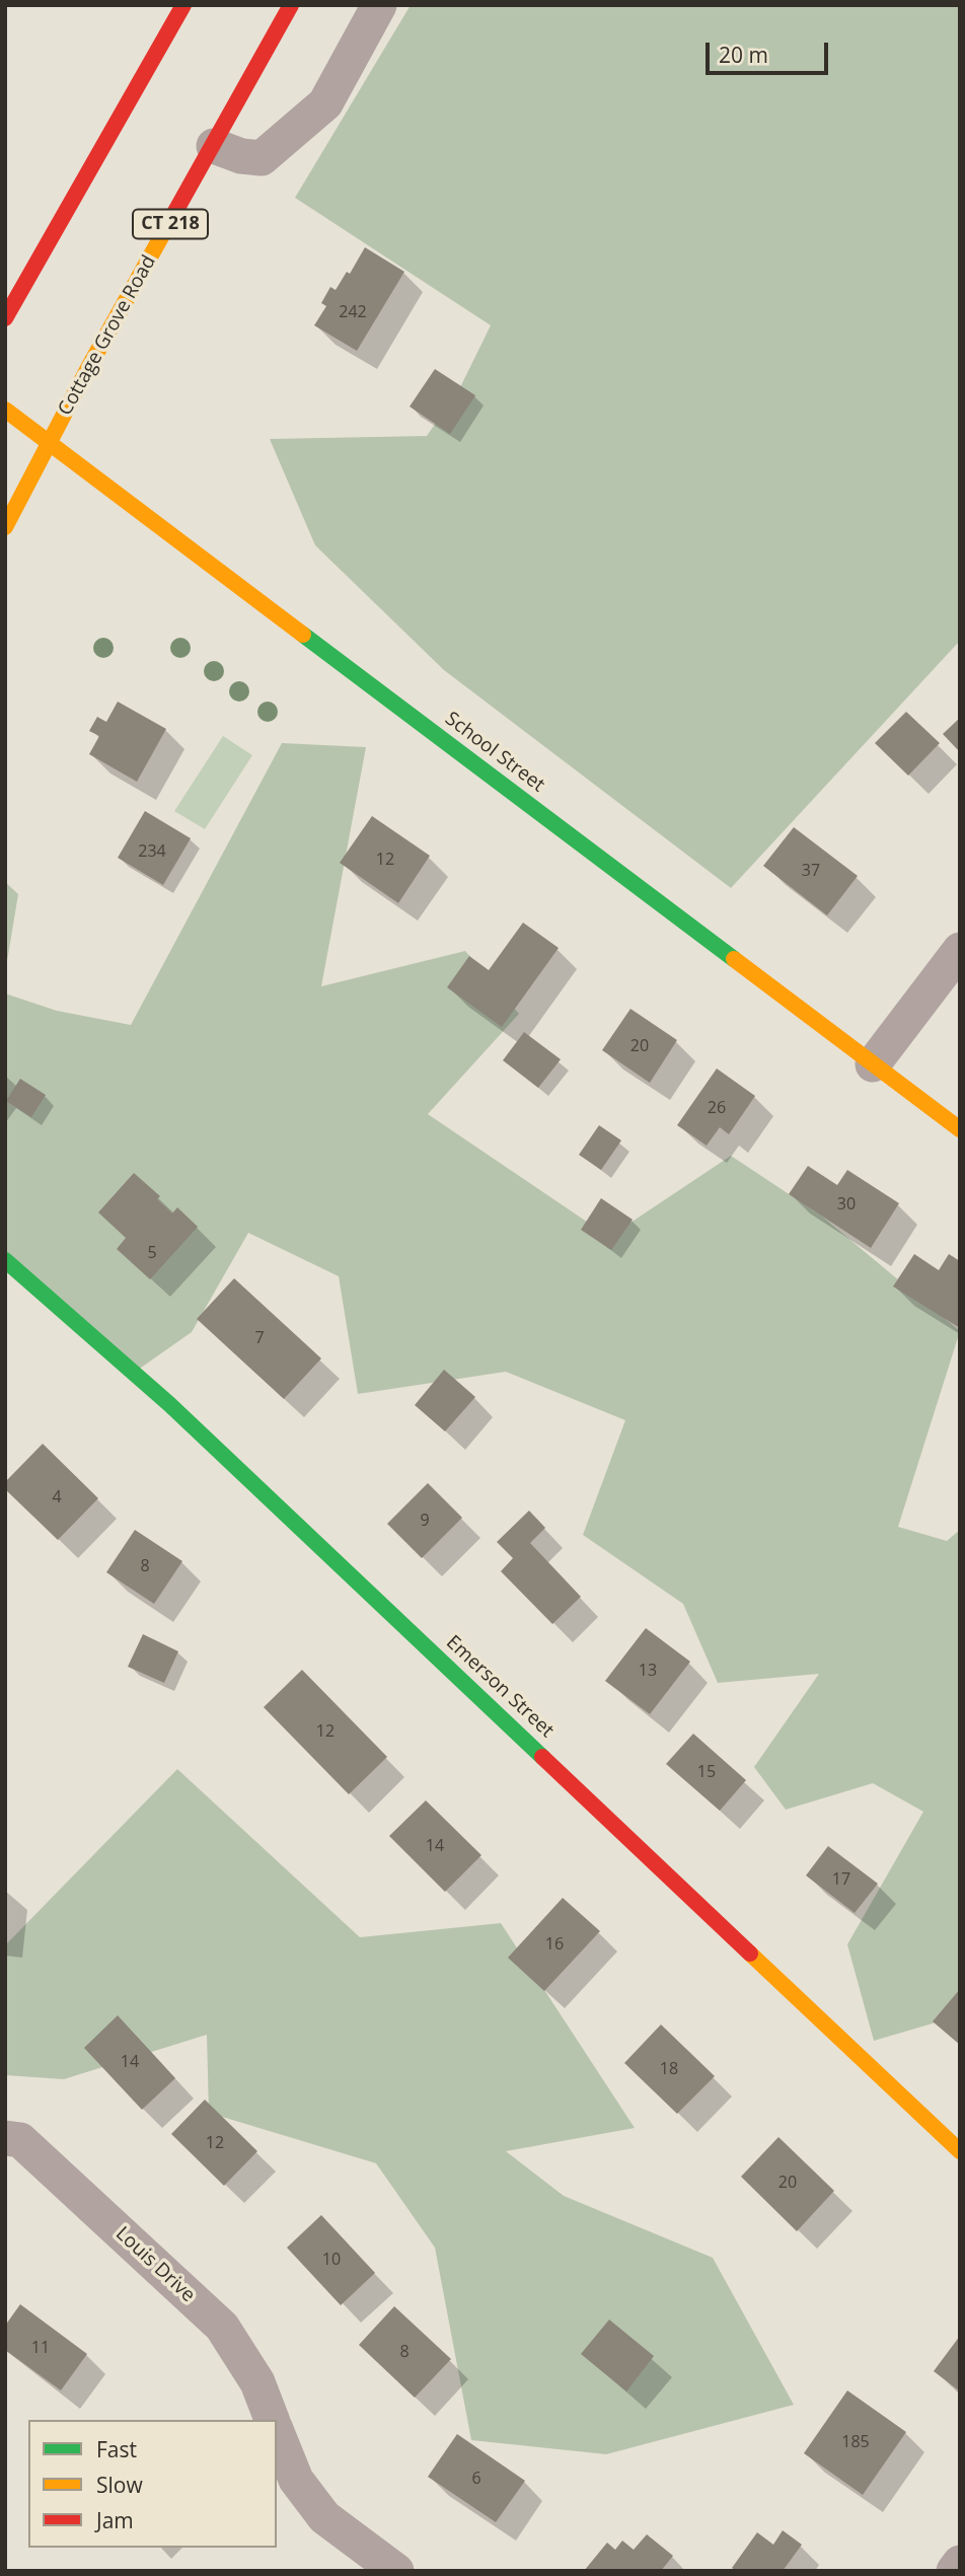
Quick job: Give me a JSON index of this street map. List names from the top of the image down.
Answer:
{
  "streets": {
    "main road": [
      "CT 218",
      "Cottage Grove Road",
      "School Street",
      "Emerson Street"
    ],
    "street": ["Louis Drive"]
  },
  "crossings": [
    ["Cottage Grove Road", "School Street"]
  ],
  "house_numbers": [
    "242",
    "234",
    "12",
    "37",
    "20",
    "26",
    "30",
    "5",
    "7",
    "4",
    "9",
    "8",
    "13",
    "12",
    "15",
    "14",
    "17",
    "16",
    "14",
    "18",
    "12",
    "20",
    "10",
    "11",
    "8",
    "185",
    "6"
  ],
  "legend": ["Fast", "Slow", "Jam"],
  "scale_bar": "20 m"
}
